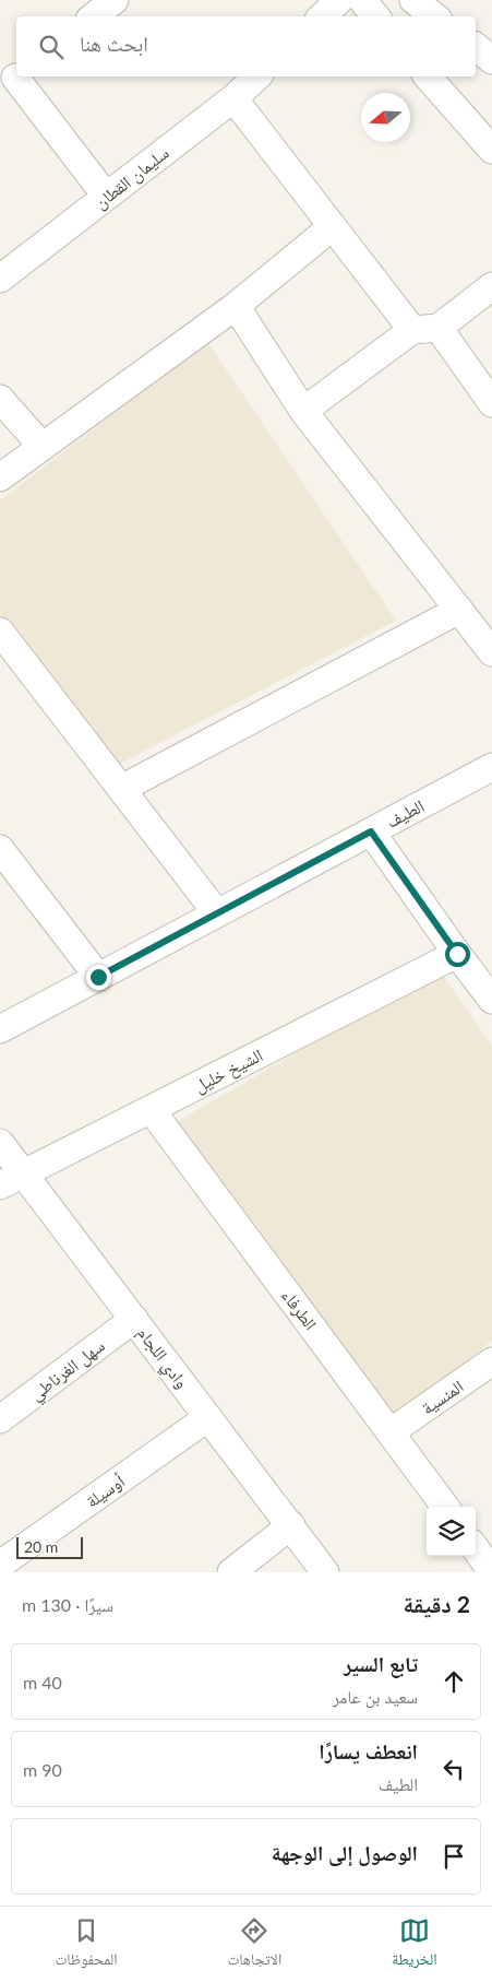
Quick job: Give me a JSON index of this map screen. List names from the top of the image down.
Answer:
{
  "streets": {
    "street": [
      "سليمان القطان",
      "الطيف",
      "الشيخ خليل",
      "الطرفاء",
      "وادي اللجام",
      "سهل الغرناطي",
      "المنسية",
      "أوسيلة"
    ]
  },
  "crossings": [
    ["الشيخ خليل", "الطرفاء"],
    ["الشيخ خليل", "وادي اللجام"],
    ["الطرفاء", "المنسية"],
    ["وادي اللجام", "سهل الغرناطي"],
    ["وادي اللجام", "أوسيلة"]
  ],
  "scale_bar": "20 m",
  "north": "left",
  "page": {
    "search": "ابحث هنا",
    "scale": "20 m",
    "heading": ["2 دقيقة", "سيرًا · 130 m"],
    "list": [
      ["تابع السير", "سعيد بن عامر", "40 m"],
      ["انعطف يسارًا", "الطيف", "90 m"],
      "الوصول إلى الوجهة"
    ],
    "nav": ["الخريطة", "الاتجاهات", "المحفوظات"]
  }
}
